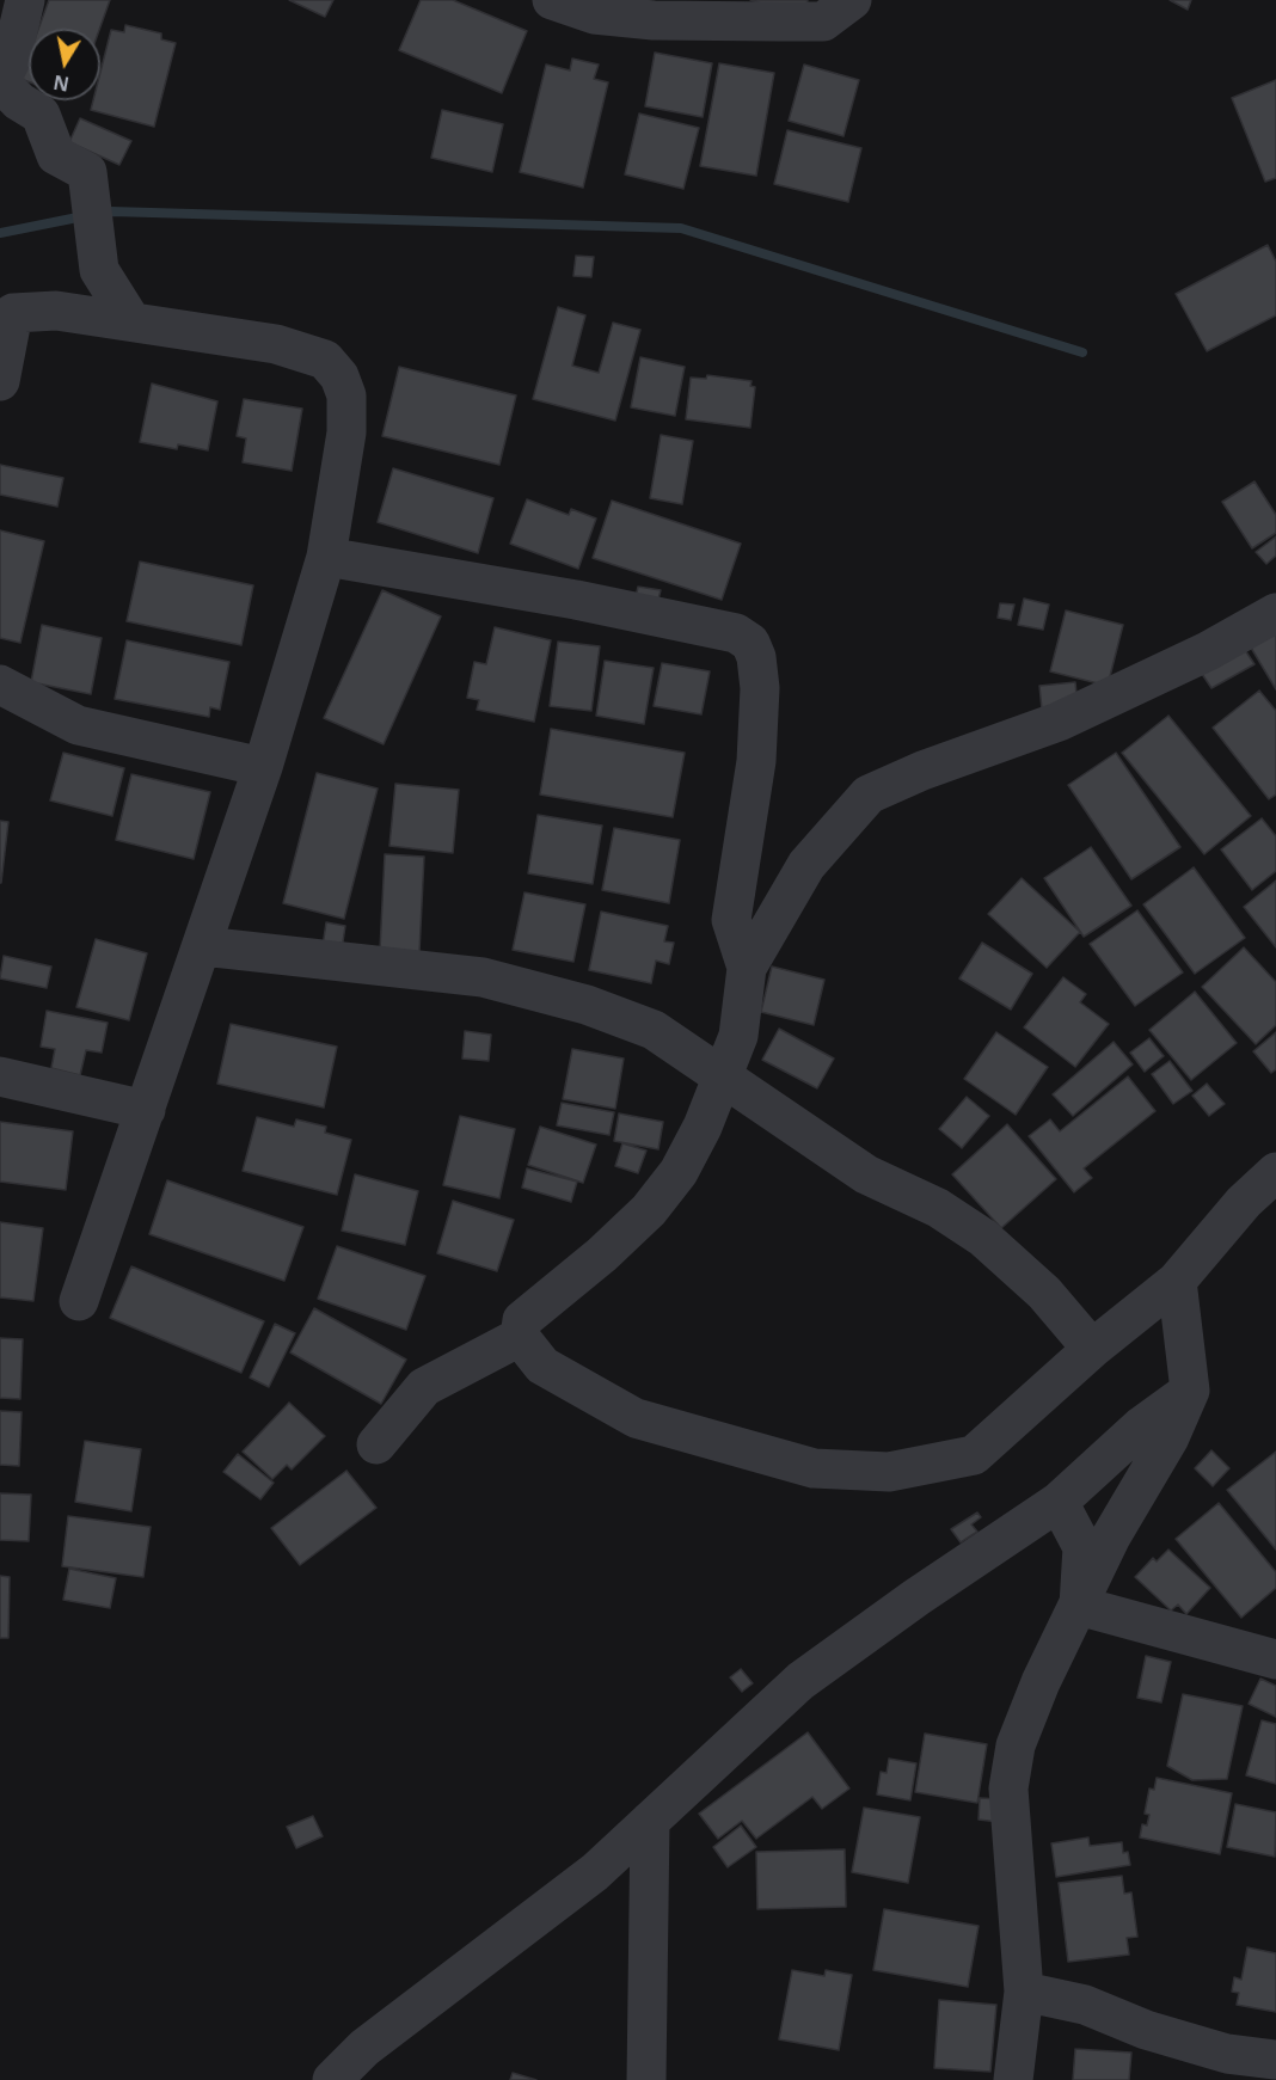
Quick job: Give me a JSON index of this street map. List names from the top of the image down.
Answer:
{
  "north": "bottom"
}
